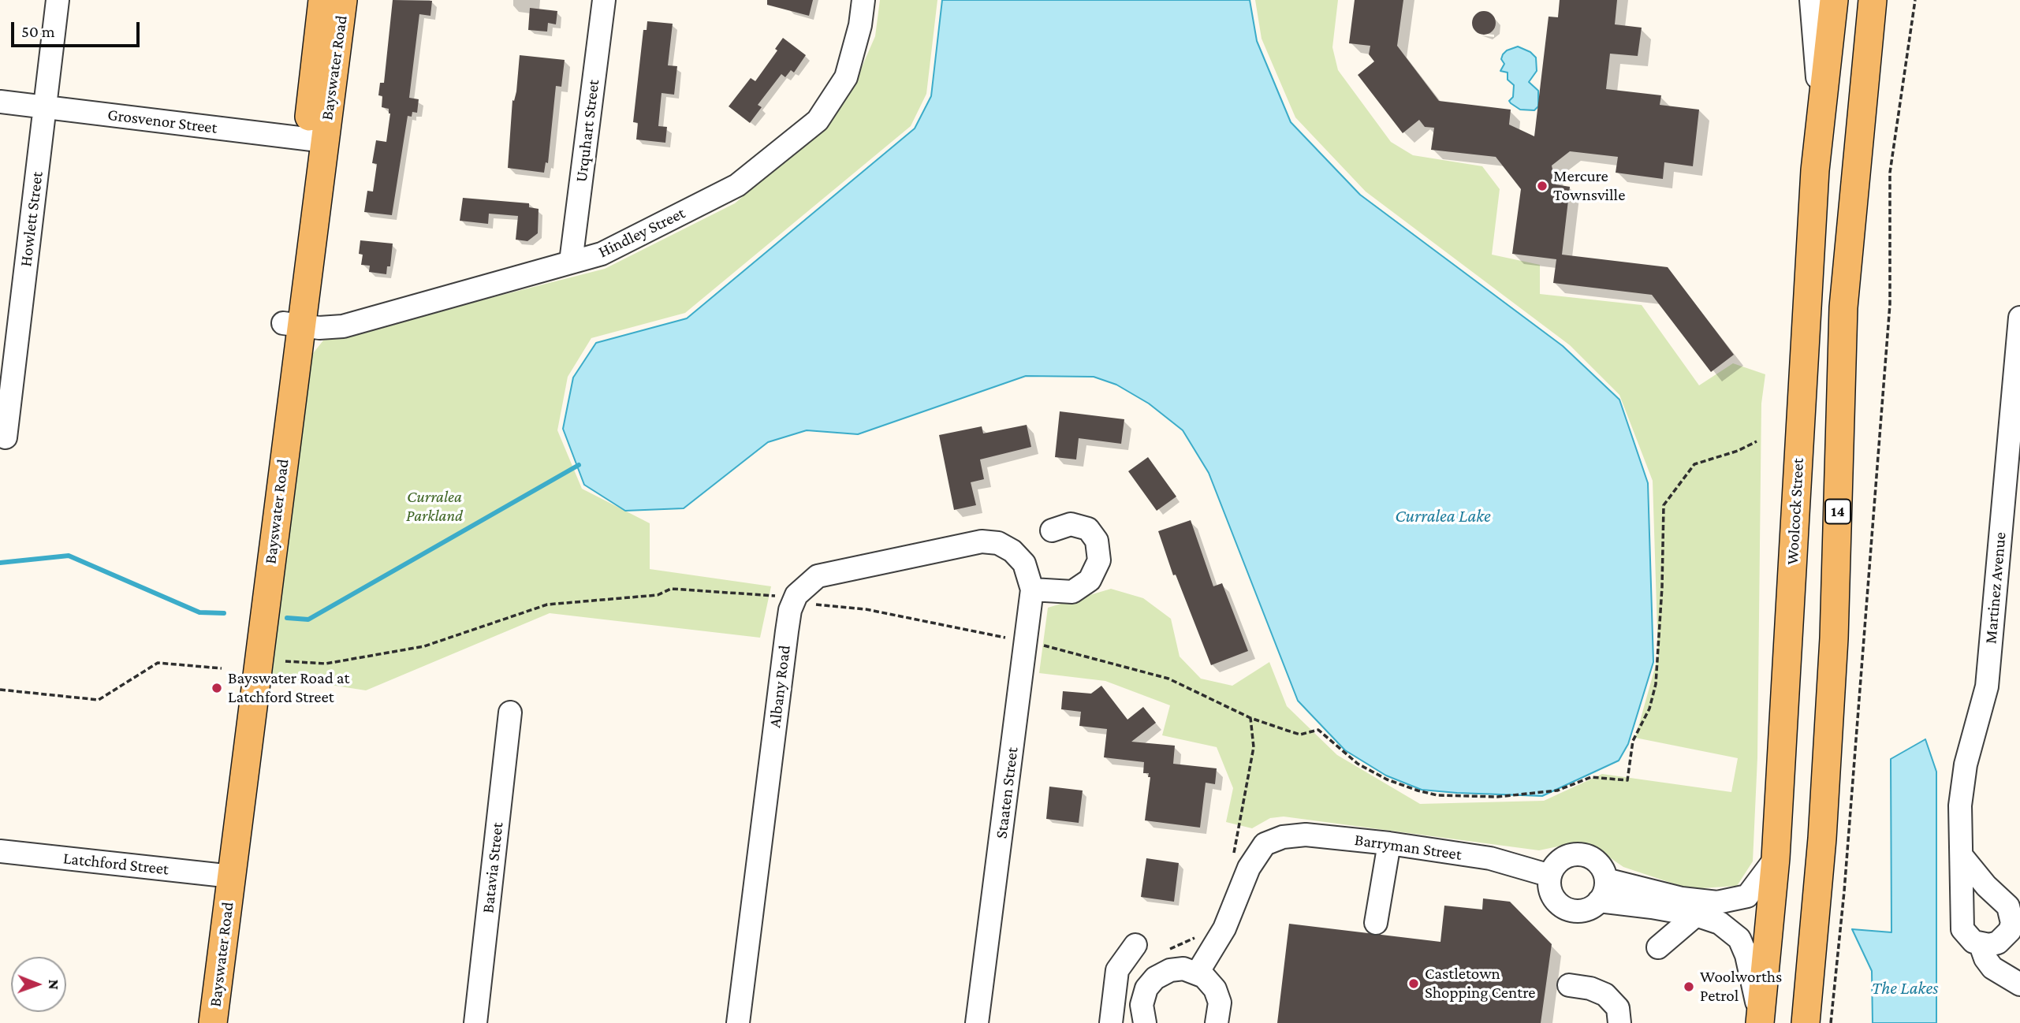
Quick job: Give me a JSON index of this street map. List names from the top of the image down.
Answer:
{
  "streets": {
    "main road": ["Bayswater Road", "Woolcock Street", "14"],
    "street": [
      "Grosvenor Street",
      "Urquhart Street",
      "Howlett Street",
      "Hindley Street",
      "Martinez Avenue",
      "Albany Road",
      "Staaten Street",
      "Barryman Street",
      "Latchford Street",
      "Batavia Street"
    ]
  },
  "crossings": [
    ["Bayswater Road", "Grosvenor Street"],
    ["Bayswater Road", "Hindley Street"],
    ["Bayswater Road", "Latchford Street"],
    ["Grosvenor Street", "Howlett Street"],
    ["Urquhart Street", "Hindley Street"],
    ["Albany Road", "Staaten Street"]
  ],
  "water": ["Curralea Lake", "The Lakes"],
  "parks": ["Curralea Parkland"],
  "places": [
    "Mercure Townsville",
    "Bayswater Road at Latchford Street",
    "Castletown Shopping Centre",
    "Woolworths Petrol"
  ],
  "scale_bar": "50 m",
  "north": "right"
}
